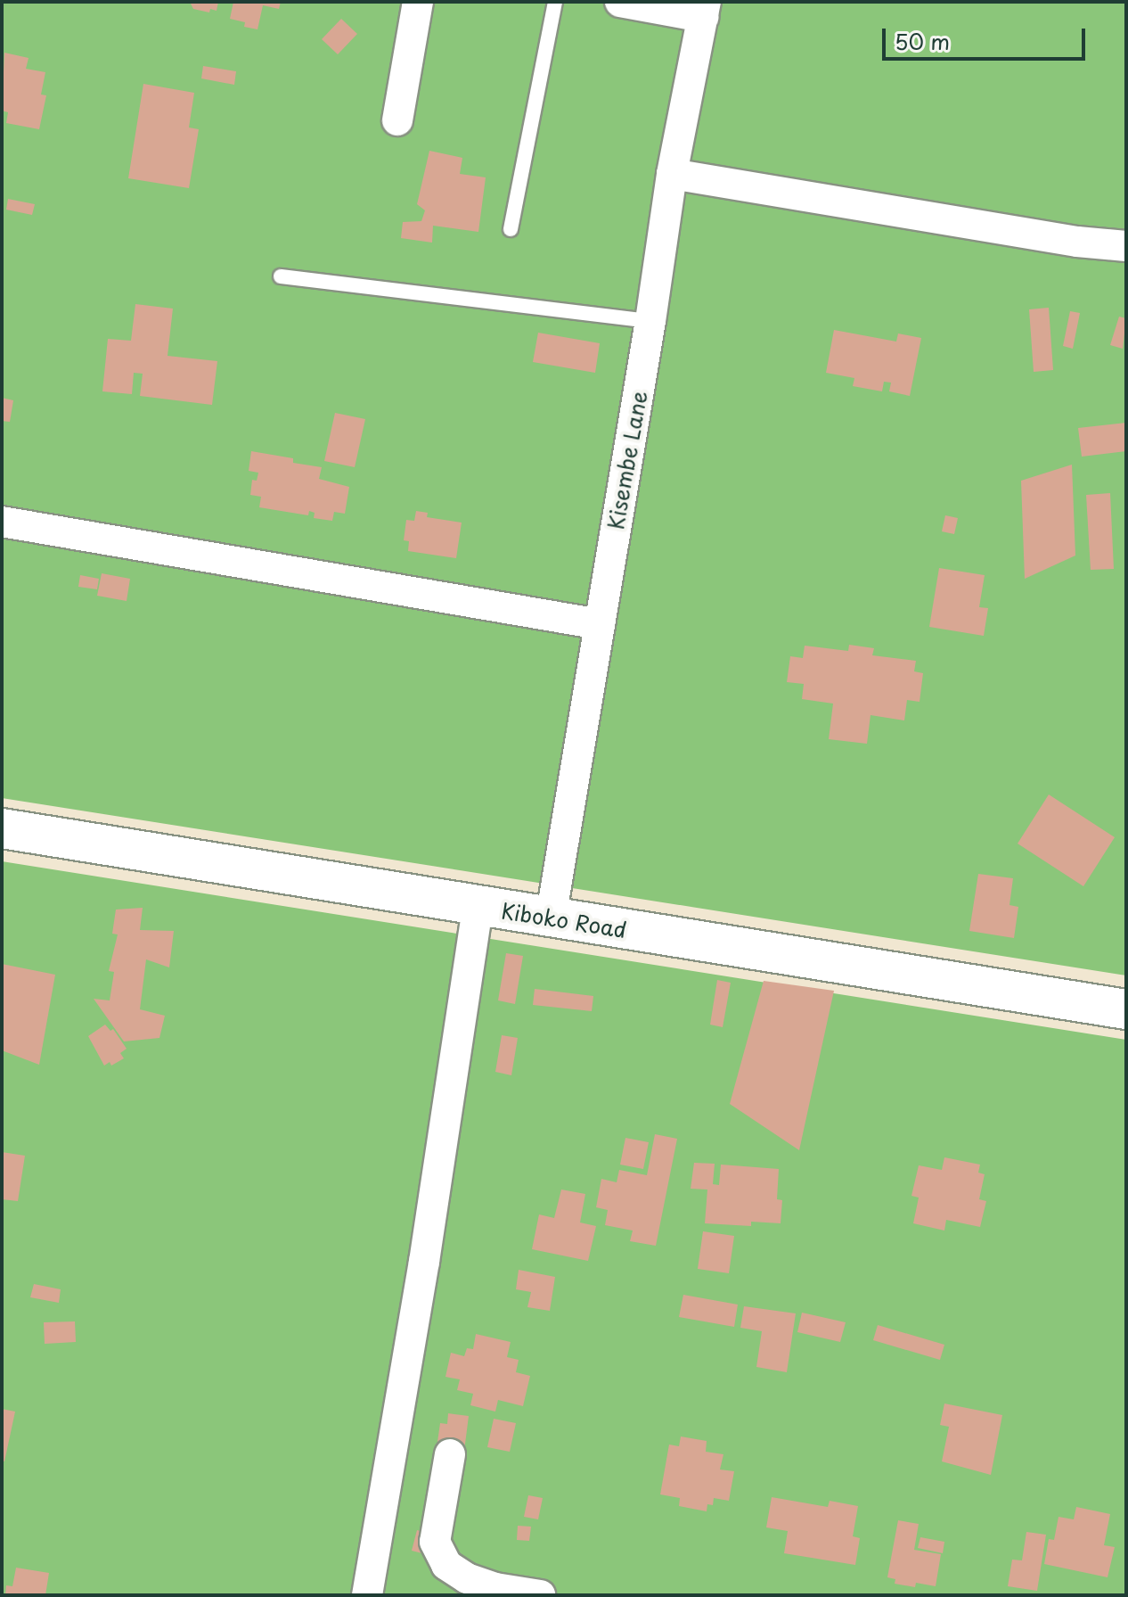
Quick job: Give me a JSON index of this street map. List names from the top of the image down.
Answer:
{
  "streets": {
    "street": ["Kisembe Lane", "Kiboko Road"]
  },
  "crossings": [
    ["Kisembe Lane", "Kiboko Road"]
  ],
  "scale_bar": "50 m"
}
